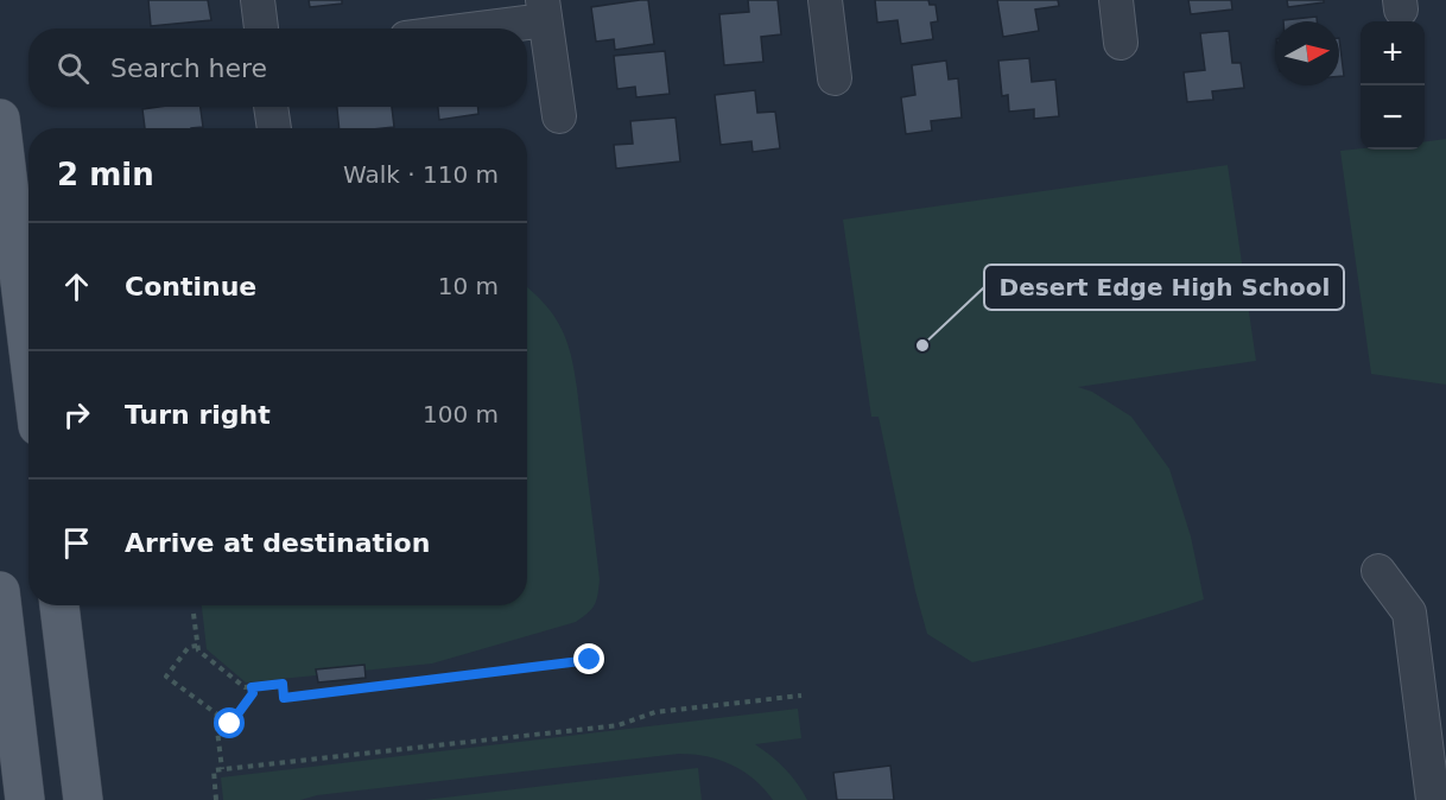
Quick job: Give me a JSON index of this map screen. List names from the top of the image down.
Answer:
{
  "places": ["Desert Edge High School"],
  "north": "right",
  "page": {
    "map_buttons": ["+", "−"],
    "search": "Search here",
    "heading": ["2 min", "Walk · 110 m"],
    "list": [
      ["Continue", "10 m"],
      ["Turn right", "100 m"],
      "Arrive at destination"
    ]
  }
}
